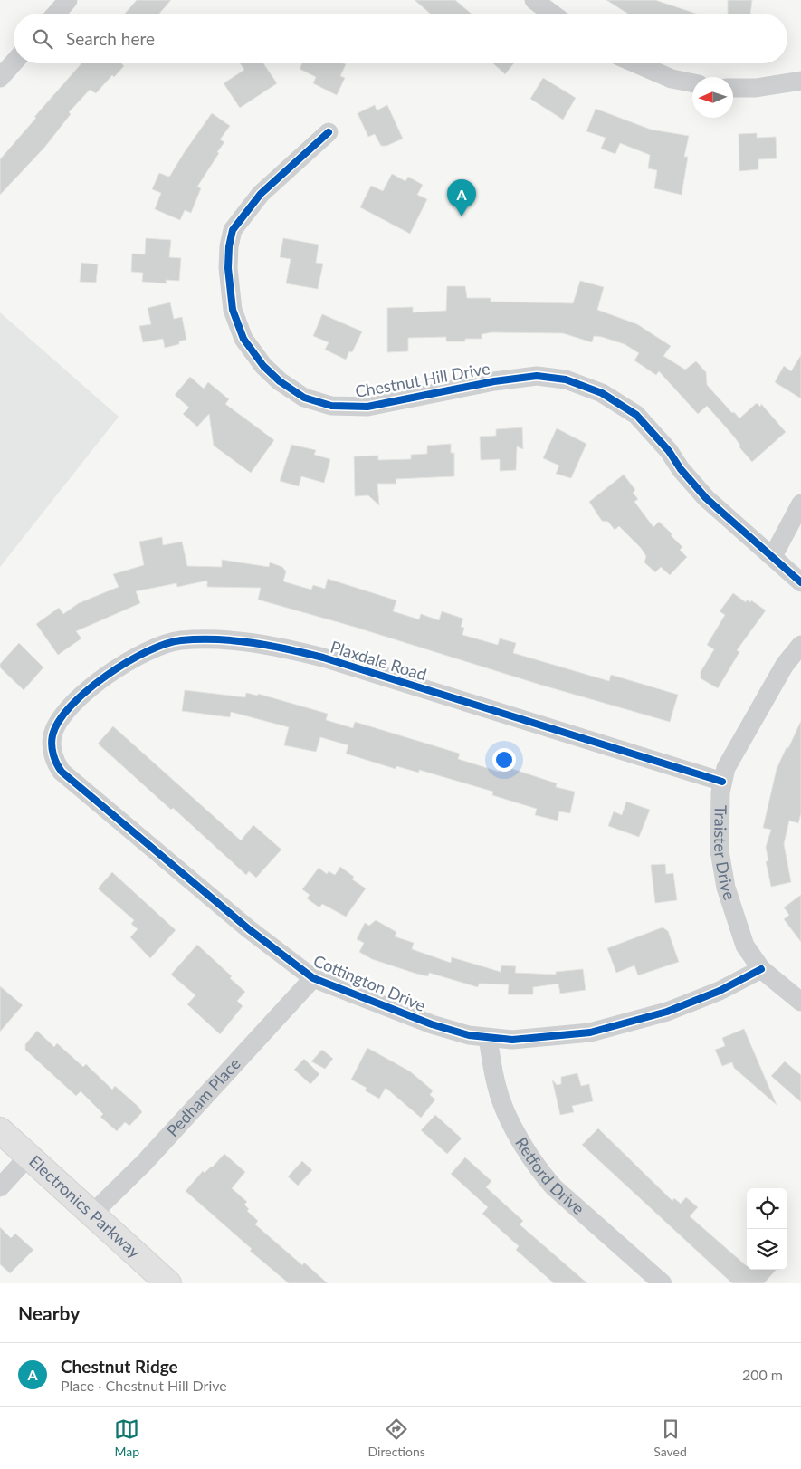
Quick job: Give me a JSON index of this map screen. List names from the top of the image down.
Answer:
{
  "streets": {
    "main road": ["Electronics Parkway"],
    "street": [
      "Chestnut Hill Drive",
      "Plaxdale Road",
      "Traister Drive",
      "Cottington Drive",
      "Pedham Place",
      "Retford Drive"
    ]
  },
  "crossings": [
    ["Plaxdale Road", "Traister Drive"],
    ["Plaxdale Road", "Cottington Drive"],
    ["Traister Drive", "Cottington Drive"],
    ["Cottington Drive", "Pedham Place"],
    ["Cottington Drive", "Retford Drive"],
    ["Pedham Place", "Electronics Parkway"]
  ],
  "north": "left",
  "page": {
    "search": "Search here",
    "pins": "A",
    "heading": "Nearby",
    "list": [
      {
        "mark": "A",
        "name": "Chestnut Ridge",
        "note": "Place · Chestnut Hill Drive",
        "value": "200 m"
      }
    ],
    "nav": ["Map", "Directions", "Saved"]
  }
}
